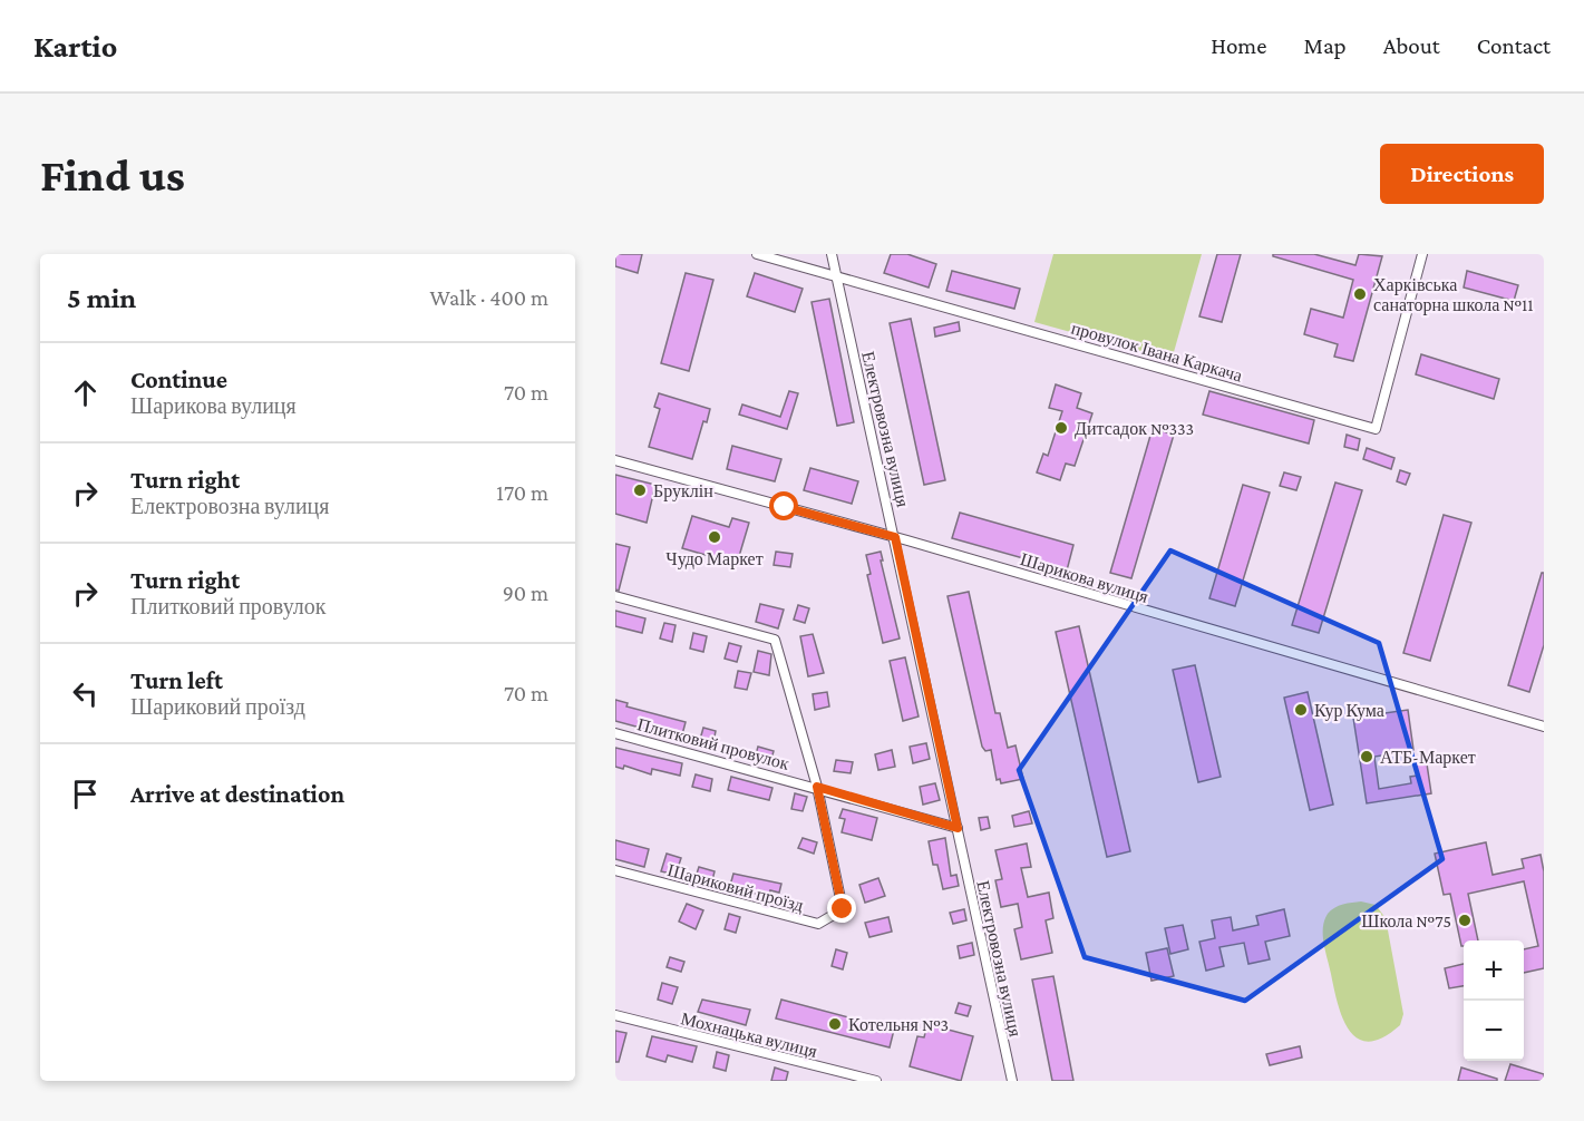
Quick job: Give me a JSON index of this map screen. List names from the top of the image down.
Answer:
{
  "streets": {
    "street": [
      "провулок Івана Каркача",
      "Електровозна вулиця",
      "Шарикова вулиця",
      "Плитковий провулок",
      "Шариковий проїзд",
      "Мохнацька вулиця"
    ]
  },
  "crossings": [
    ["провулок Івана Каркача", "Електровозна вулиця"],
    ["Електровозна вулиця", "Шарикова вулиця"],
    ["Електровозна вулиця", "Плитковий провулок"],
    ["Плитковий провулок", "Шариковий проїзд"]
  ],
  "places": [
    "Харківська санаторна школа №11",
    "Дитсадок №333",
    "Бруклін",
    "Чудо Маркет",
    "Кур Кума",
    "АТБ-Маркет",
    "Школа №75",
    "Котельня №3"
  ],
  "page": {
    "header": "Kartio",
    "nav": [
      "Home",
      "Map",
      "About",
      "Contact"
    ],
    "buttons": "Directions",
    "title": "Find us",
    "heading": ["5 min", "Walk · 400 m"],
    "list": [
      ["Continue", "Шарикова вулиця", "70 m"],
      ["Turn right", "Електровозна вулиця", "170 m"],
      ["Turn right", "Плитковий провулок", "90 m"],
      ["Turn left", "Шариковий проїзд", "70 m"],
      "Arrive at destination"
    ],
    "map_buttons": ["+", "−"]
  }
}
